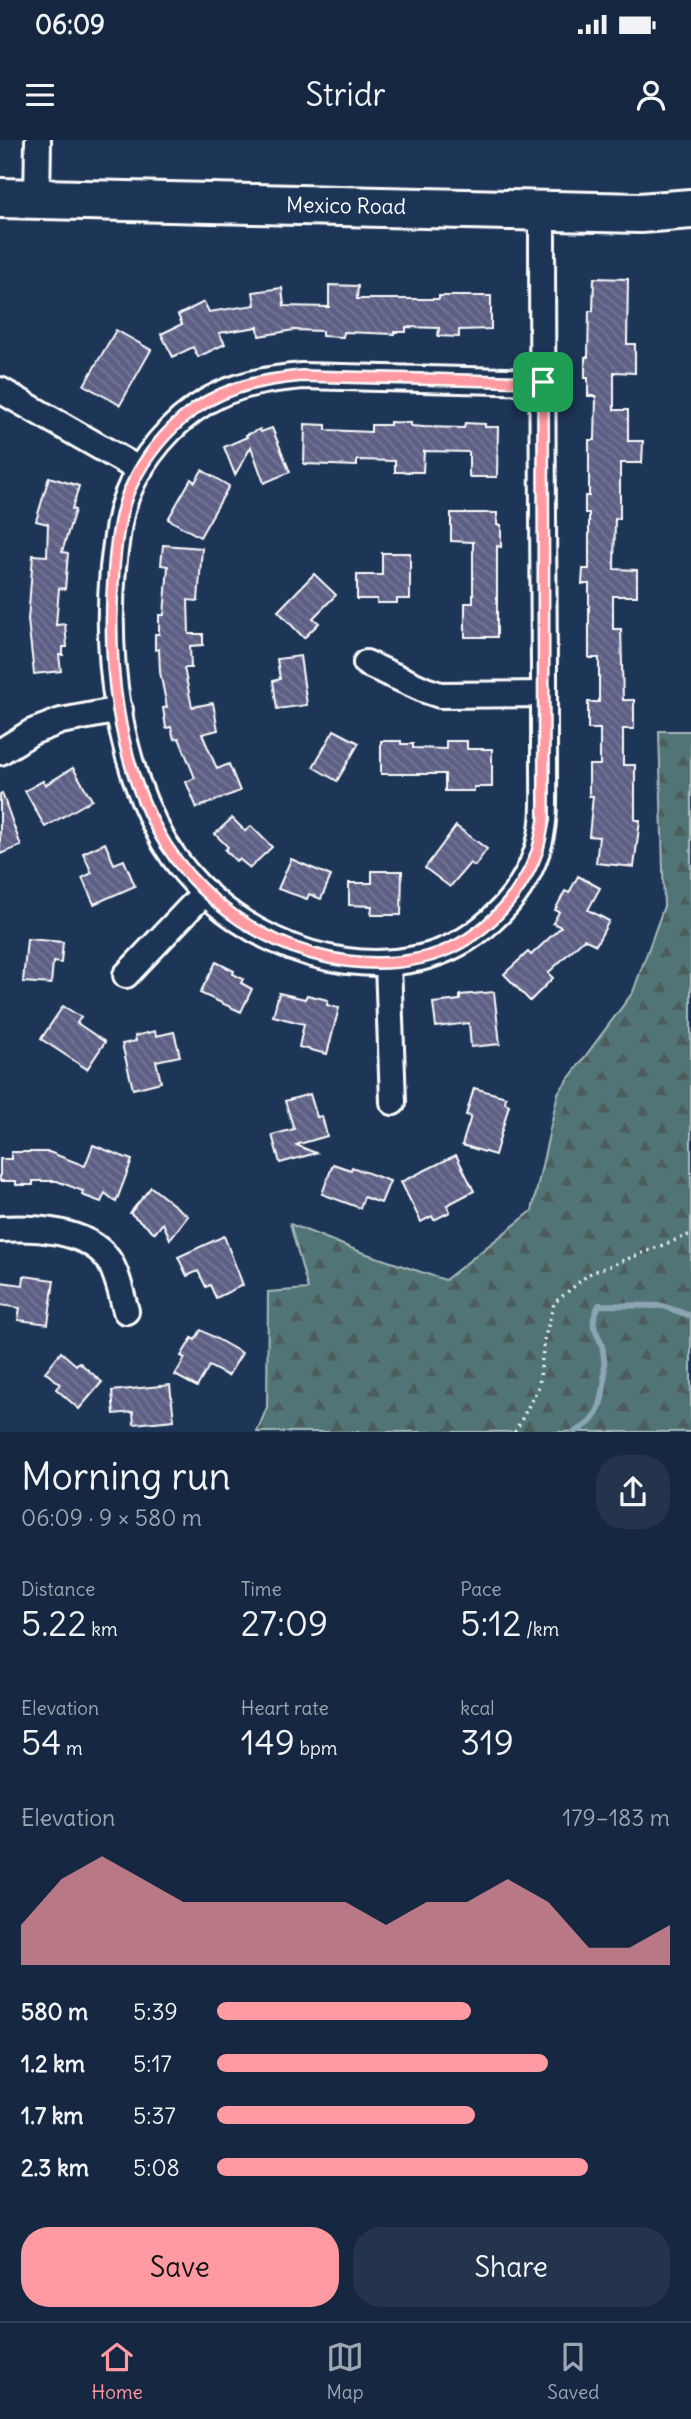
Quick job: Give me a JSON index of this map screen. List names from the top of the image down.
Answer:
{
  "streets": {
    "main road": ["Mexico Road"]
  },
  "page": {
    "status": "06:09",
    "header": "Stridr",
    "heading": ["Morning run", "06:09 · 9 × 580 m"],
    "stats": [
      ["Distance", "5.22 km"],
      ["Time", "27:09"],
      ["Pace", "5:12 /km"],
      ["Elevation", "54 m"],
      ["Heart rate", "149 bpm"],
      ["kcal", "319"]
    ],
    "chart": ["Elevation", "179–183 m"],
    "list": [
      {
        "name": "580 m",
        "note": "5:39"
      },
      {
        "name": "1.2 km",
        "note": "5:17"
      },
      {
        "name": "1.7 km",
        "note": "5:37"
      },
      {
        "name": "2.3 km",
        "note": "5:08"
      }
    ],
    "buttons": ["Save", "Share"],
    "tabs": ["Home", "Map", "Saved"]
  }
}
